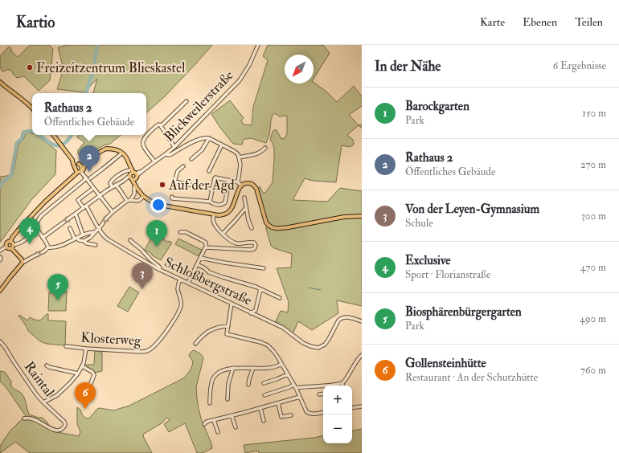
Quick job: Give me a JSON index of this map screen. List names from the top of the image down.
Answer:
{
  "streets": {
    "street": [
      "Blickweilerstraße",
      "Schloßbergstraße",
      "Klosterweg",
      "Raintal"
    ]
  },
  "crossings": [
    ["Blickweilerstraße", "Schloßbergstraße"],
    ["Schloßbergstraße", "Klosterweg"]
  ],
  "places": ["Freizeitzentrum Blieskastel", "Auf der Agd"],
  "north": "bottom left",
  "page": {
    "header": "Kartio",
    "nav": ["Karte", "Ebenen", "Teilen"],
    "heading": ["In der Nähe", "6 Ergebnisse"],
    "list": [
      {
        "mark": "1",
        "name": "Barockgarten",
        "note": "Park",
        "value": "150 m"
      },
      {
        "mark": "2",
        "name": "Rathaus 2",
        "note": "Öffentliches Gebäude",
        "value": "270 m"
      },
      {
        "mark": "3",
        "name": "Von der Leyen-Gymnasium",
        "note": "Schule",
        "value": "300 m"
      },
      {
        "mark": "4",
        "name": "Exclusive",
        "note": "Sport · Florianstraße",
        "value": "470 m"
      },
      {
        "mark": "5",
        "name": "Biosphärenbürgergarten",
        "note": "Park",
        "value": "490 m"
      },
      {
        "mark": "6",
        "name": "Gollensteinhütte",
        "note": "Restaurant · An der Schutzhütte",
        "value": "760 m"
      }
    ],
    "popup": ["Rathaus 2", "Öffentliches Gebäude"],
    "pins": [
      "2",
      "4",
      "1",
      "3",
      "5",
      "6"
    ],
    "map_buttons": ["+", "−"]
  }
}
